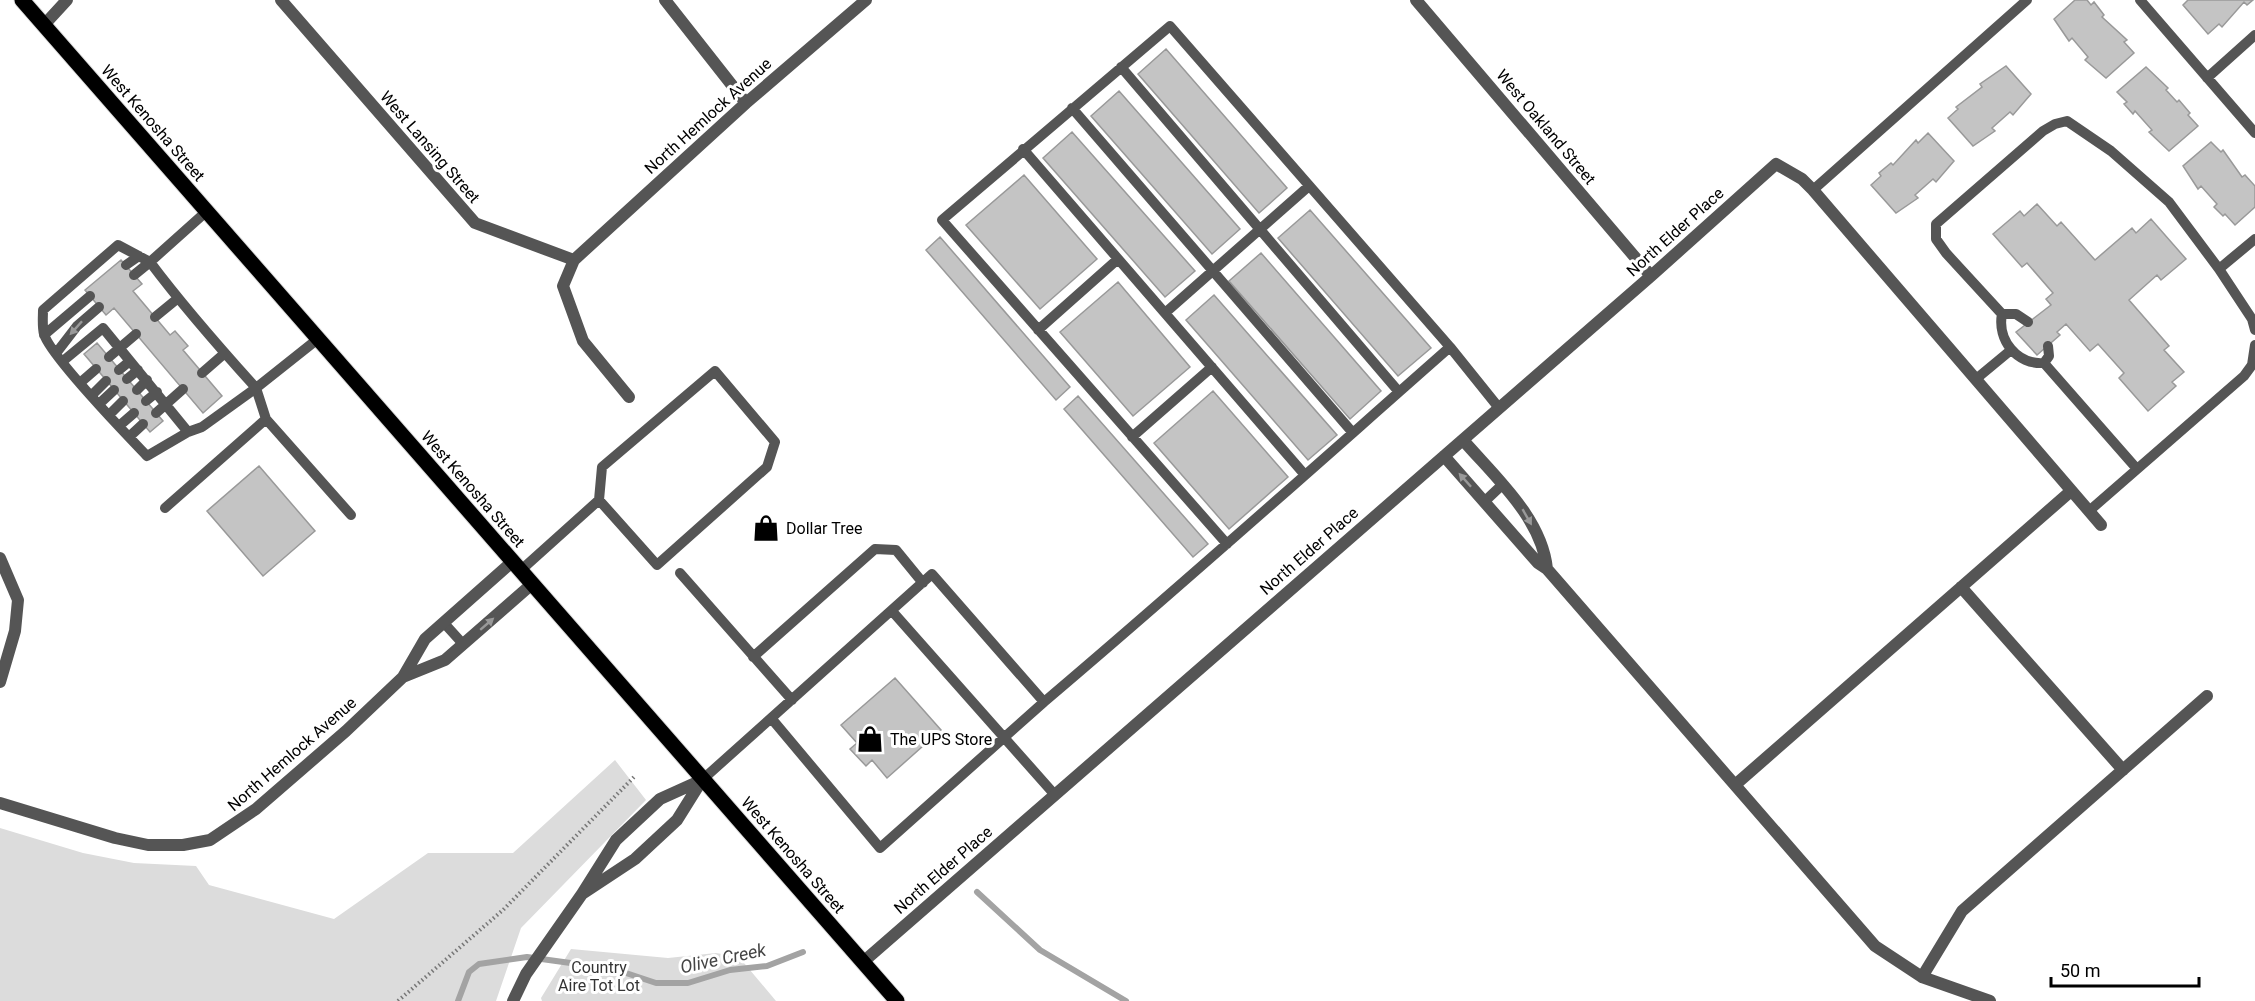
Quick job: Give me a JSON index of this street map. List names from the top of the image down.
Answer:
{
  "streets": {
    "main road": ["West Kenosha Street"],
    "street": [
      "North Hemlock Avenue",
      "West Oakland Street",
      "West Lansing Street",
      "North Elder Place"
    ]
  },
  "crossings": [
    ["North Hemlock Avenue", "West Kenosha Street"],
    ["North Hemlock Avenue", "West Lansing Street"],
    ["West Kenosha Street", "North Elder Place"],
    ["West Oakland Street", "North Elder Place"]
  ],
  "water": ["Olive Creek"],
  "parks": ["Country Aire Tot Lot"],
  "places": {
    "shop": ["Dollar Tree", "The UPS Store"]
  },
  "scale_bar": "50 m"
}
